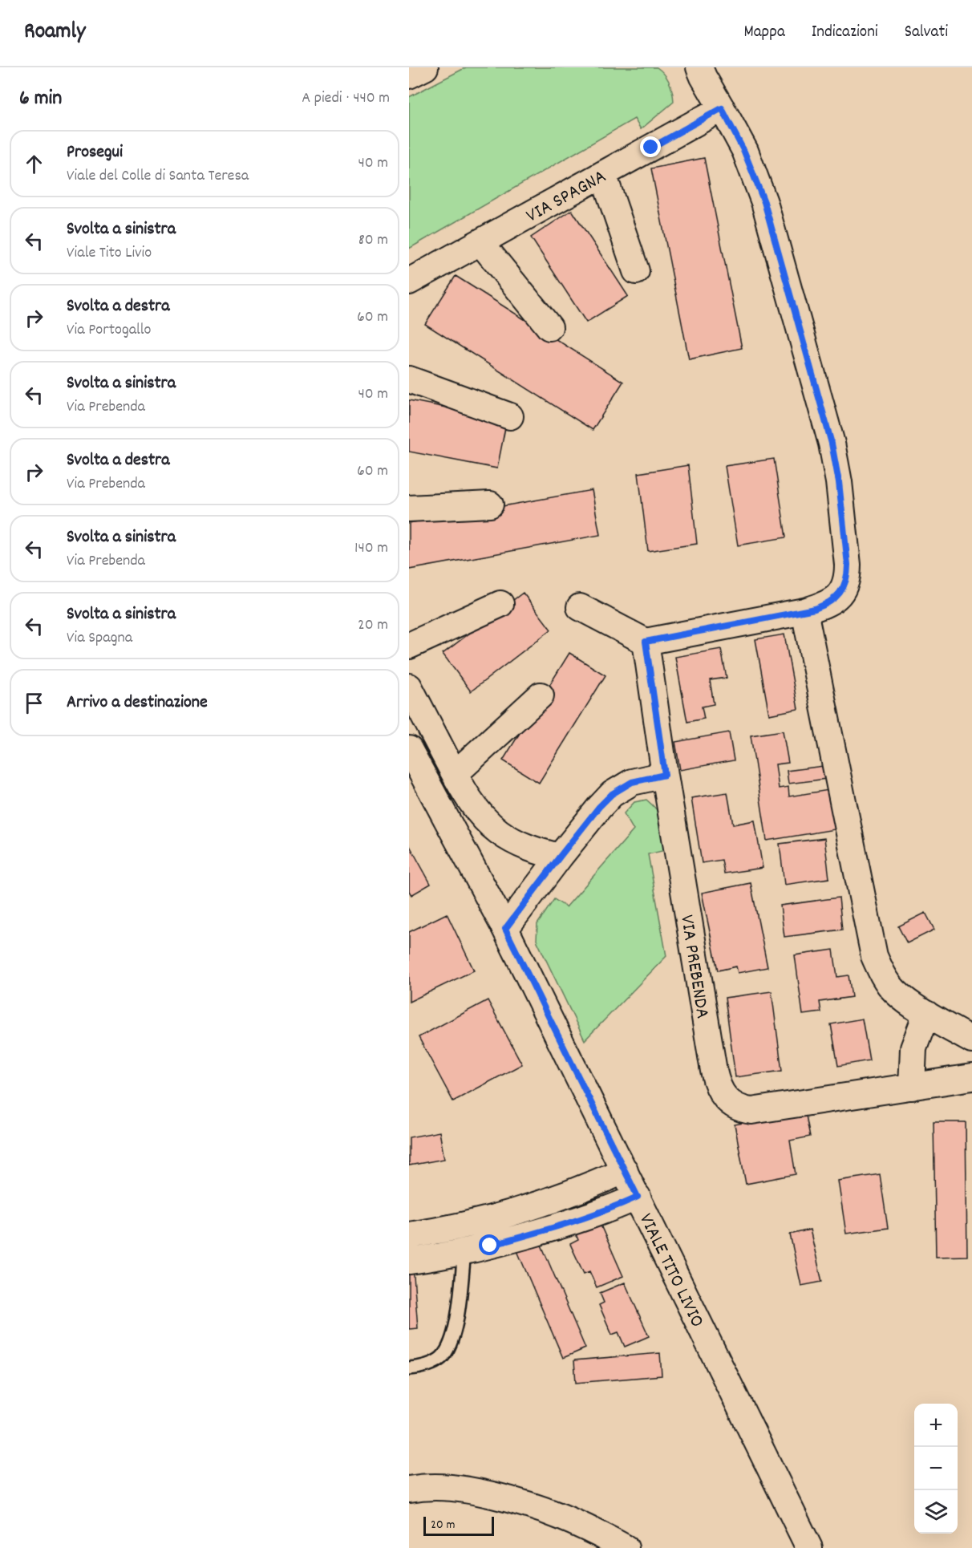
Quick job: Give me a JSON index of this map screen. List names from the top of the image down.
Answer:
{
  "streets": {
    "street": ["VIA SPAGNA", "VIA PREBENDA", "VIALE TITO LIVIO"]
  },
  "scale_bar": "20 m",
  "page": {
    "header": "Roamly",
    "nav": ["Mappa", "Indicazioni", "Salvati"],
    "heading": ["6 min", "A piedi · 440 m"],
    "list": [
      ["Prosegui", "Viale del Colle di Santa Teresa", "40 m"],
      ["Svolta a sinistra", "Viale Tito Livio", "80 m"],
      ["Svolta a destra", "Via Portogallo", "60 m"],
      ["Svolta a sinistra", "Via Prebenda", "40 m"],
      ["Svolta a destra", "Via Prebenda", "60 m"],
      ["Svolta a sinistra", "Via Prebenda", "140 m"],
      ["Svolta a sinistra", "Via Spagna", "20 m"],
      "Arrivo a destinazione"
    ],
    "map_buttons": ["+", "−"],
    "scale": "20 m"
  }
}
